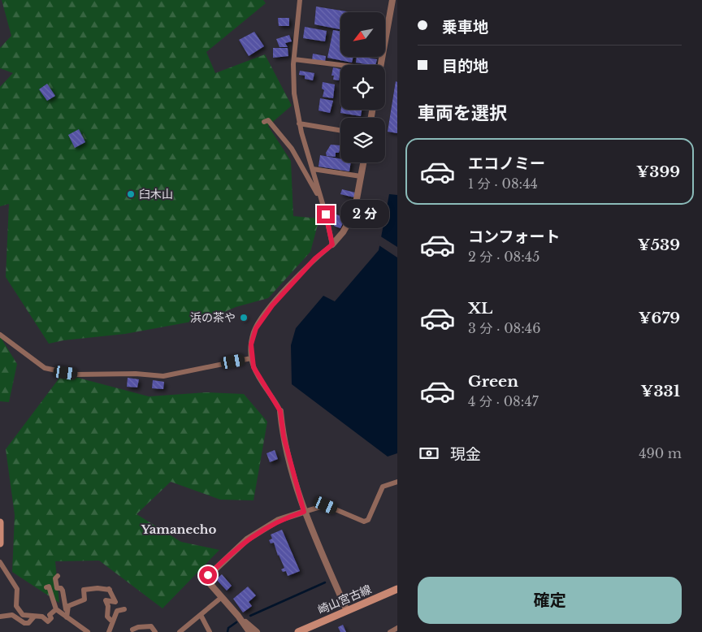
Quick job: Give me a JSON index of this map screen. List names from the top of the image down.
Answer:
{
  "streets": {
    "main road": ["崎山宮古線"]
  },
  "districts": ["Yamanecho"],
  "places": ["臼木山", "浜の茶や"],
  "north": "bottom left",
  "page": {
    "banner": ["乗車地", "目的地"],
    "heading": "車両を選択",
    "list": [
      {
        "name": "エコノミー",
        "note": "1 分 · 08:44",
        "value": "¥399"
      },
      {
        "name": "コンフォート",
        "note": "2 分 · 08:45",
        "value": "¥539"
      },
      {
        "name": "XL",
        "note": "3 分 · 08:46",
        "value": "¥679"
      },
      {
        "name": "Green",
        "note": "4 分 · 08:47",
        "value": "¥331"
      }
    ],
    "bubble": "2 分",
    "pay": ["現金", "490 m"],
    "buttons": "確定"
  }
}
